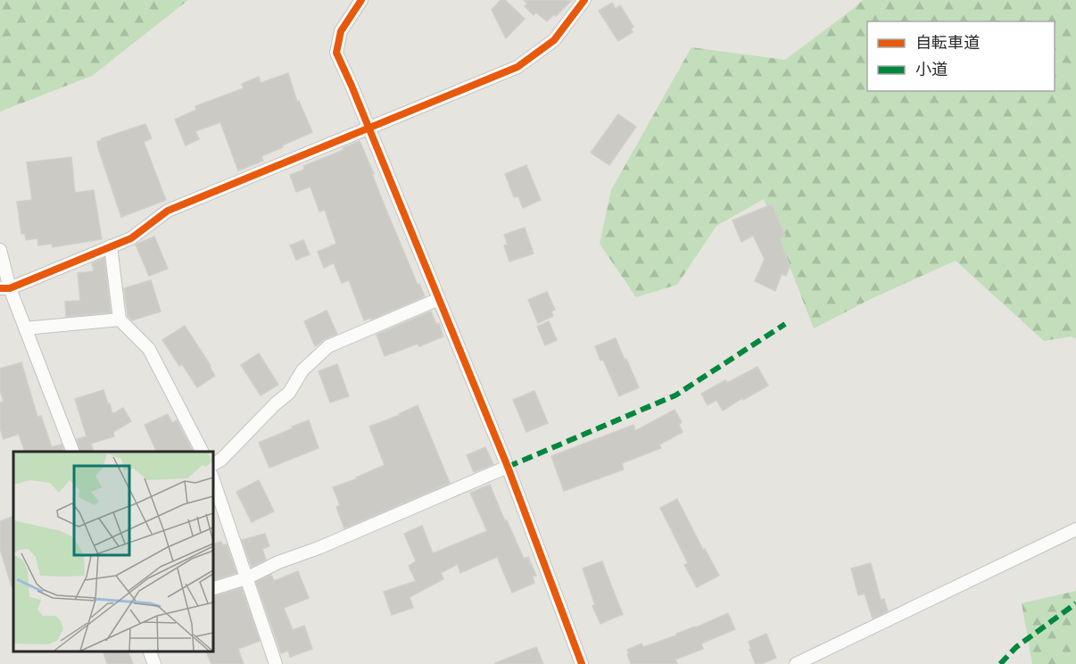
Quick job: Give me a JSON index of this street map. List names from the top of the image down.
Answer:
{
  "legend": ["自転車道", "小道"]
}
